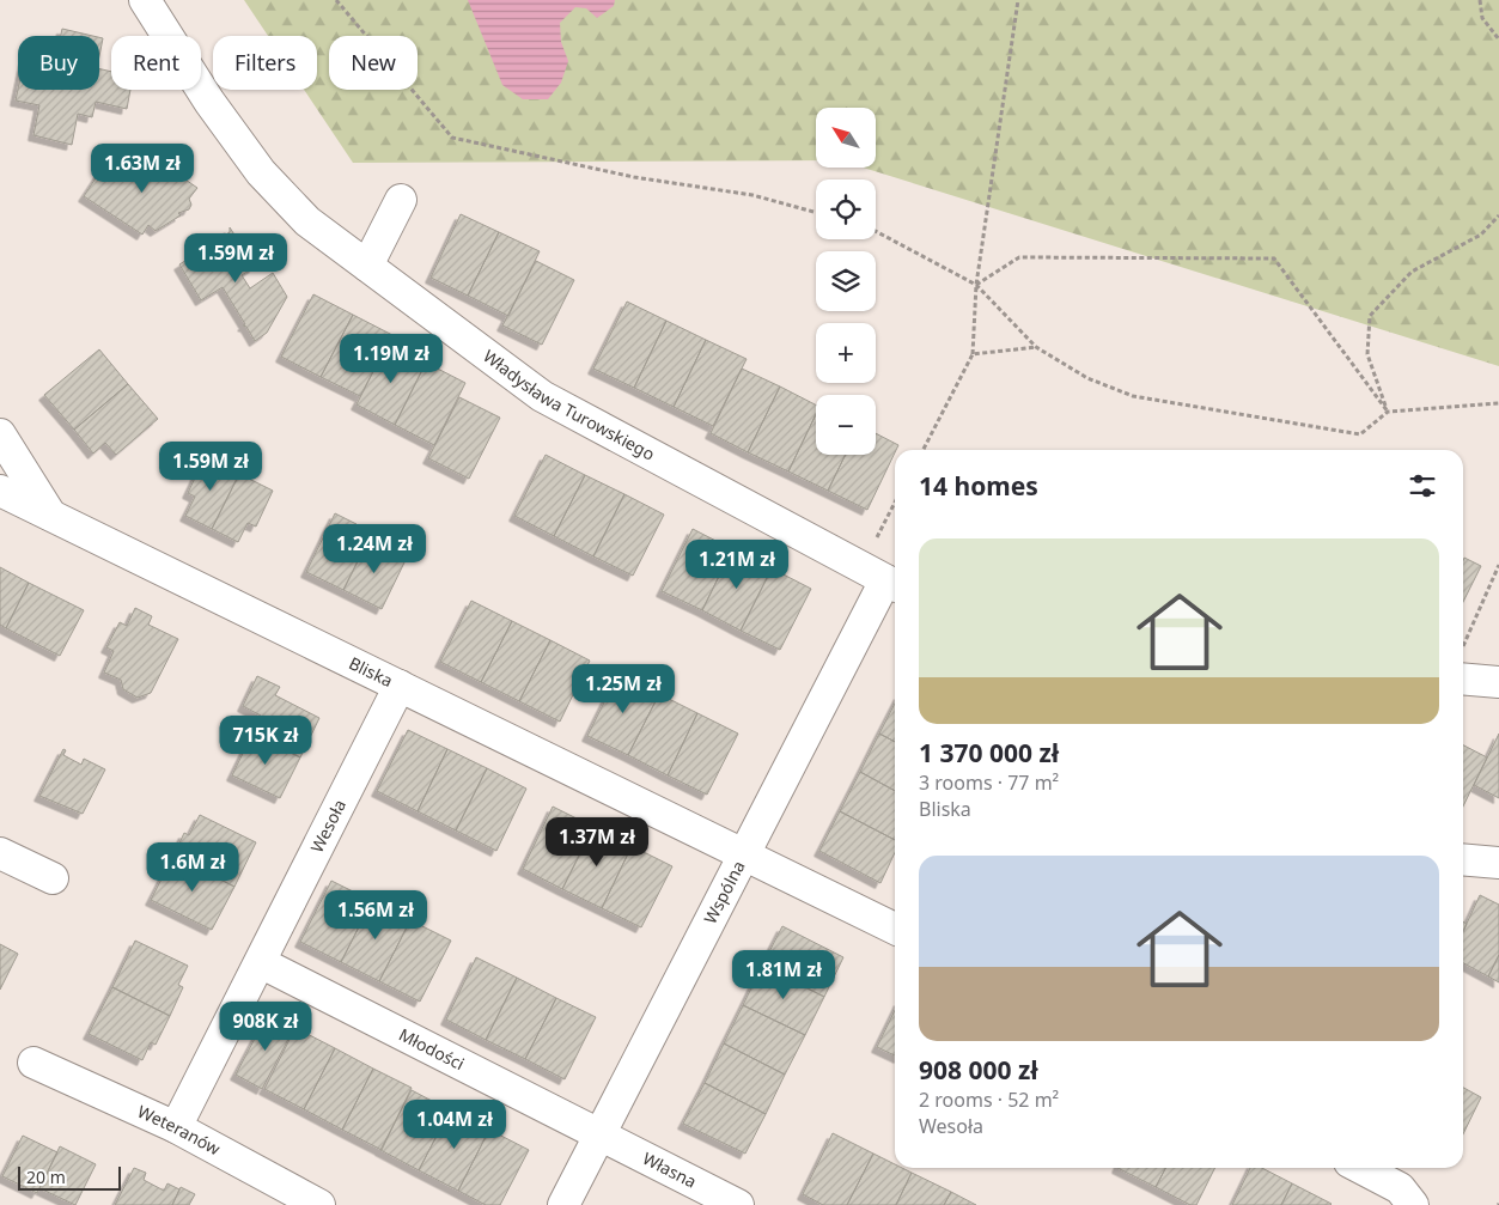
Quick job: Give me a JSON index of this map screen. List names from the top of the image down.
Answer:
{
  "streets": {
    "street": [
      "Władysława Turowskiego",
      "Bliska",
      "Wesoła",
      "Wspólna",
      "Młodości",
      "Weteranów",
      "Własna"
    ]
  },
  "crossings": [
    ["Władysława Turowskiego", "Wspólna"],
    ["Bliska", "Wesoła"],
    ["Bliska", "Wspólna"],
    ["Wesoła", "Młodości"],
    ["Wesoła", "Weteranów"],
    ["Wspólna", "Młodości"],
    ["Wspólna", "Własna"],
    ["Młodości", "Własna"]
  ],
  "scale_bar": "20 m",
  "north": "top left",
  "page": {
    "chip": [
      "Buy",
      "Rent",
      "Filters",
      "New"
    ],
    "map_buttons": ["+", "−"],
    "price": [
      "1.63M zł",
      "1.59M zł",
      "1.19M zł",
      "1.59M zł",
      "1.24M zł",
      "1.21M zł",
      "1.25M zł",
      "715K zł",
      "1.37M zł",
      "1.6M zł",
      "1.56M zł",
      "1.81M zł",
      "908K zł",
      "1.04M zł"
    ],
    "heading": "14 homes",
    "list": [
      {
        "name": "1 370 000 zł",
        "note": "3 rooms · 77 m² · Bliska"
      },
      {
        "name": "908 000 zł",
        "note": "2 rooms · 52 m² · Wesoła"
      }
    ],
    "scale": "20 m"
  }
}
